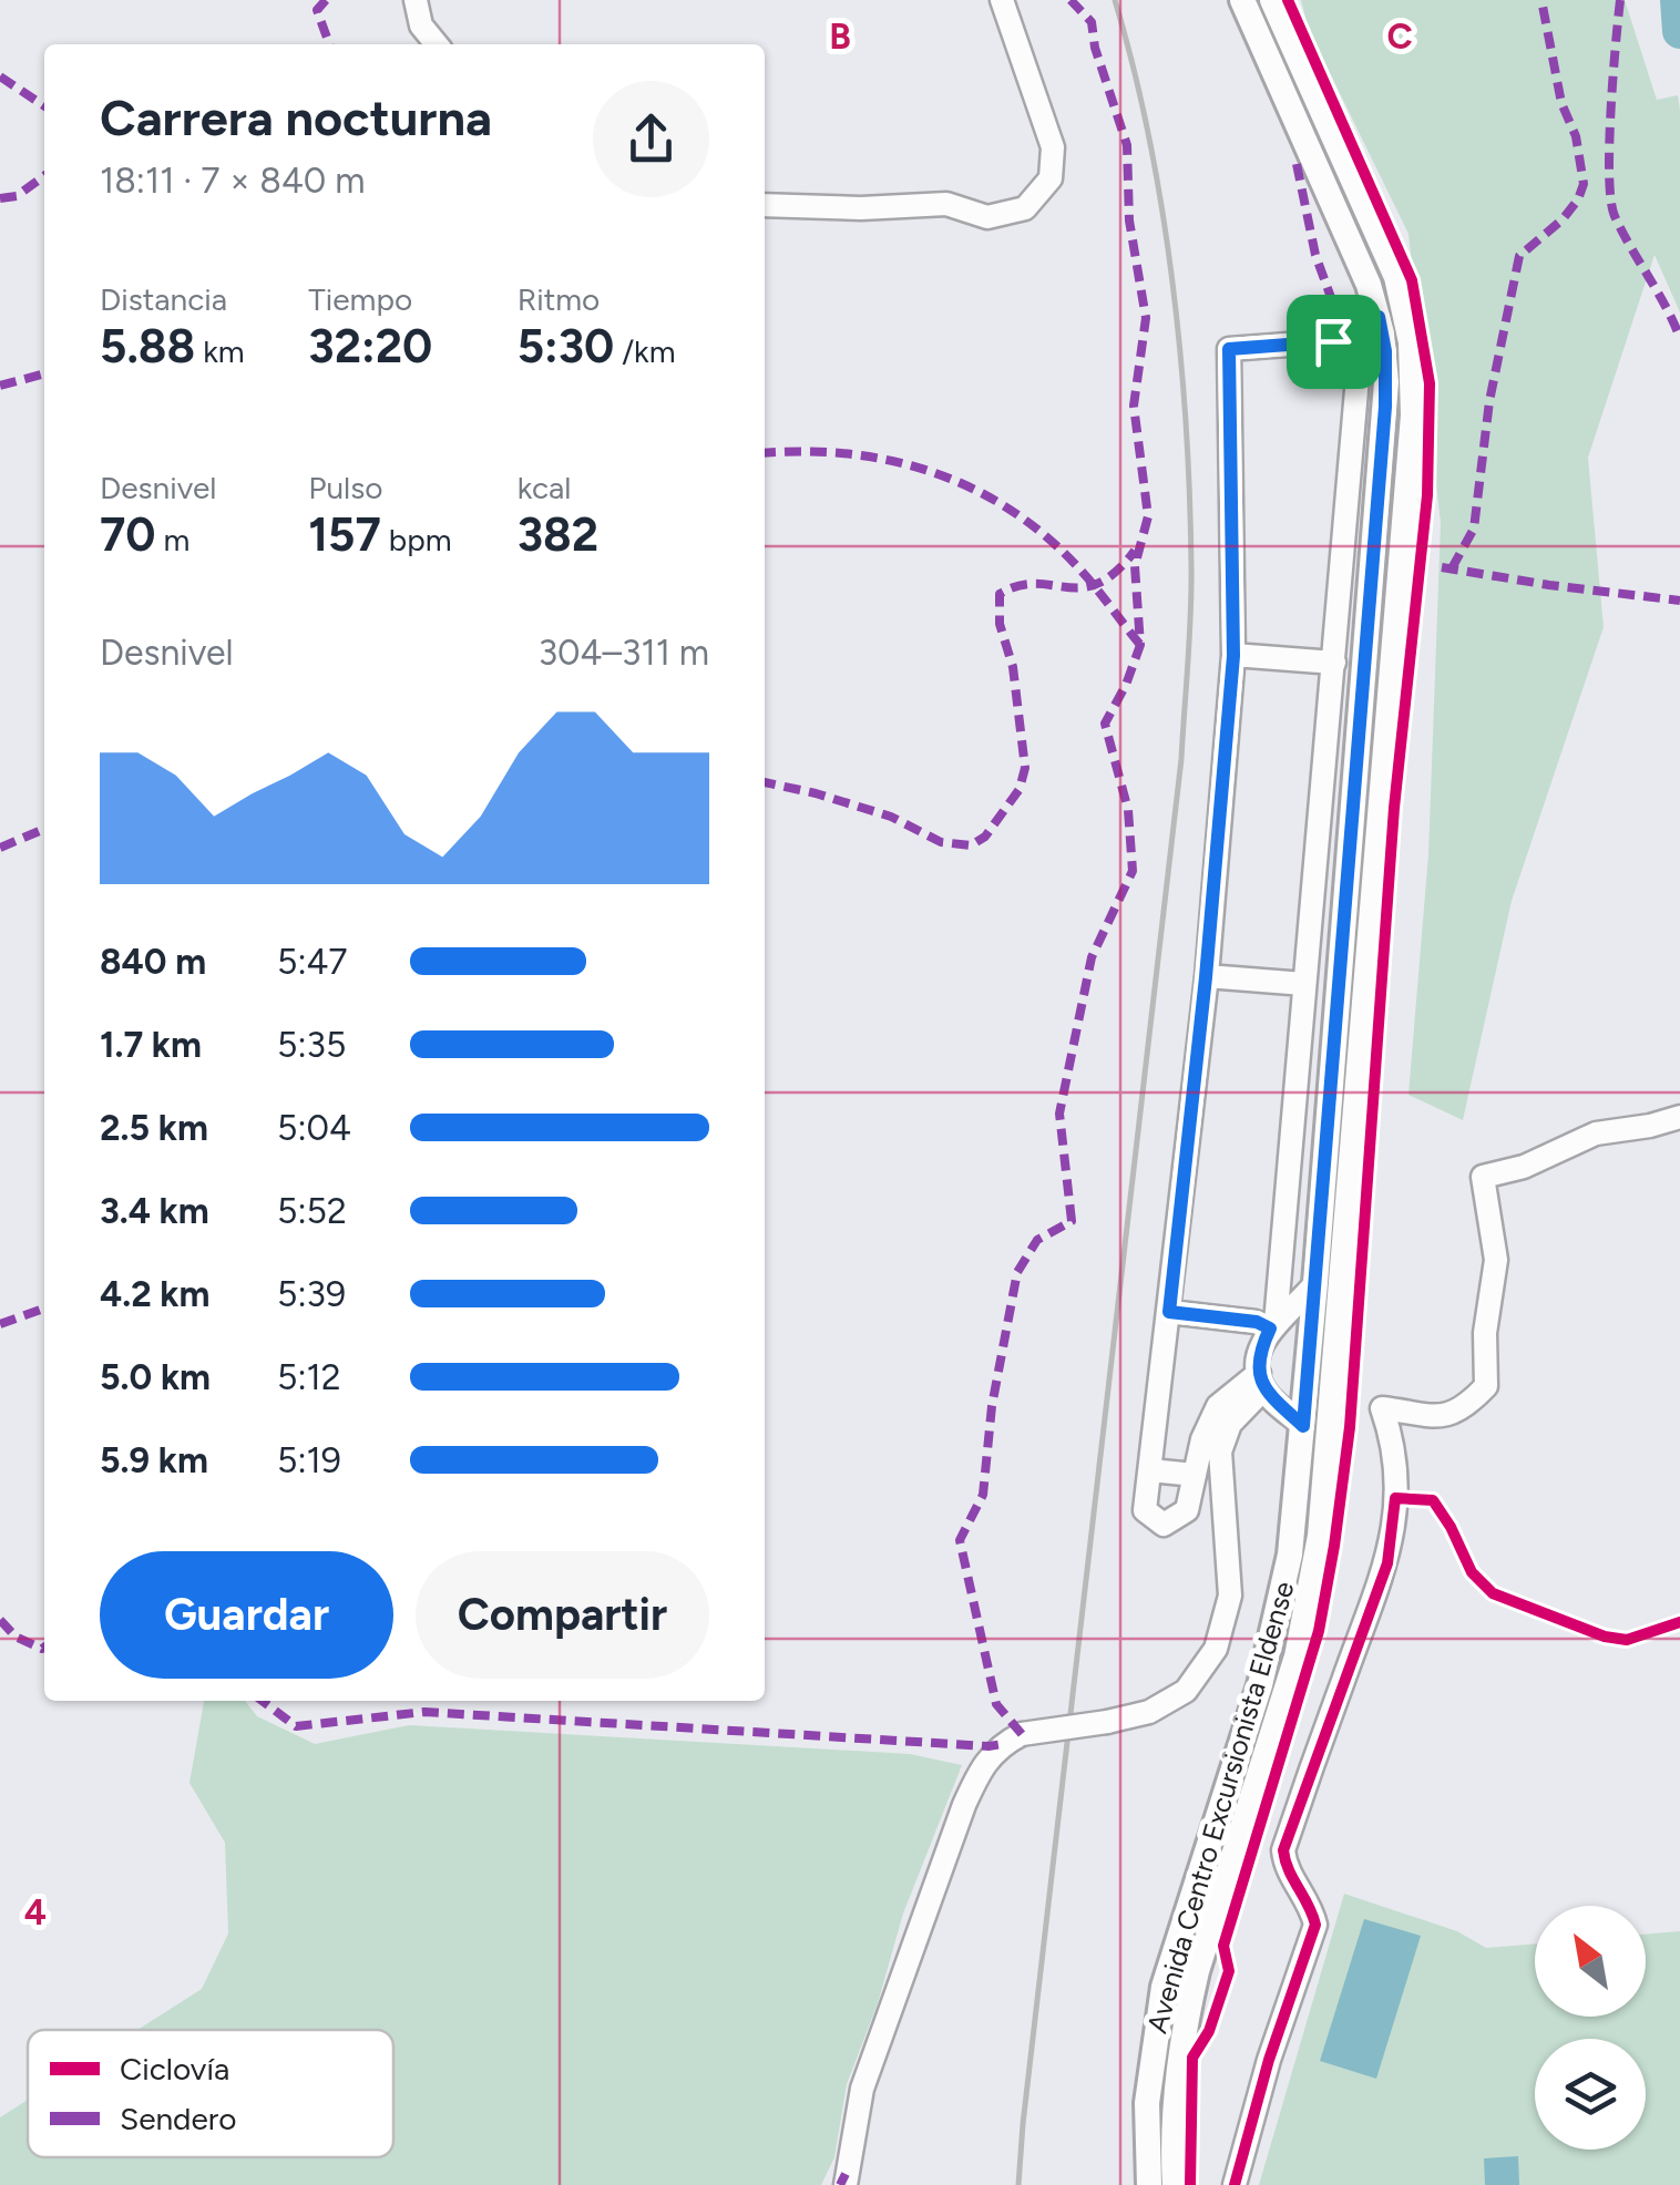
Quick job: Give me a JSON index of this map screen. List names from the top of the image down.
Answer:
{
  "streets": {
    "street": ["Avenida Centro Excursionista Eldense"]
  },
  "legend": ["Ciclovía", "Sendero"],
  "north": "top left",
  "page": {
    "heading": ["Carrera nocturna", "18:11 · 7 × 840 m"],
    "stats": [
      ["Distancia", "5.88 km"],
      ["Tiempo", "32:20"],
      ["Ritmo", "5:30 /km"],
      ["Desnivel", "70 m"],
      ["Pulso", "157 bpm"],
      ["kcal", "382"]
    ],
    "chart": ["Desnivel", "304–311 m"],
    "list": [
      {
        "name": "840 m",
        "note": "5:47"
      },
      {
        "name": "1.7 km",
        "note": "5:35"
      },
      {
        "name": "2.5 km",
        "note": "5:04"
      },
      {
        "name": "3.4 km",
        "note": "5:52"
      },
      {
        "name": "4.2 km",
        "note": "5:39"
      },
      {
        "name": "5.0 km",
        "note": "5:12"
      },
      {
        "name": "5.9 km",
        "note": "5:19"
      }
    ],
    "buttons": ["Guardar", "Compartir"]
  },
  "grid": {
    "columns": ["B", "C"],
    "rows": ["4"]
  }
}
